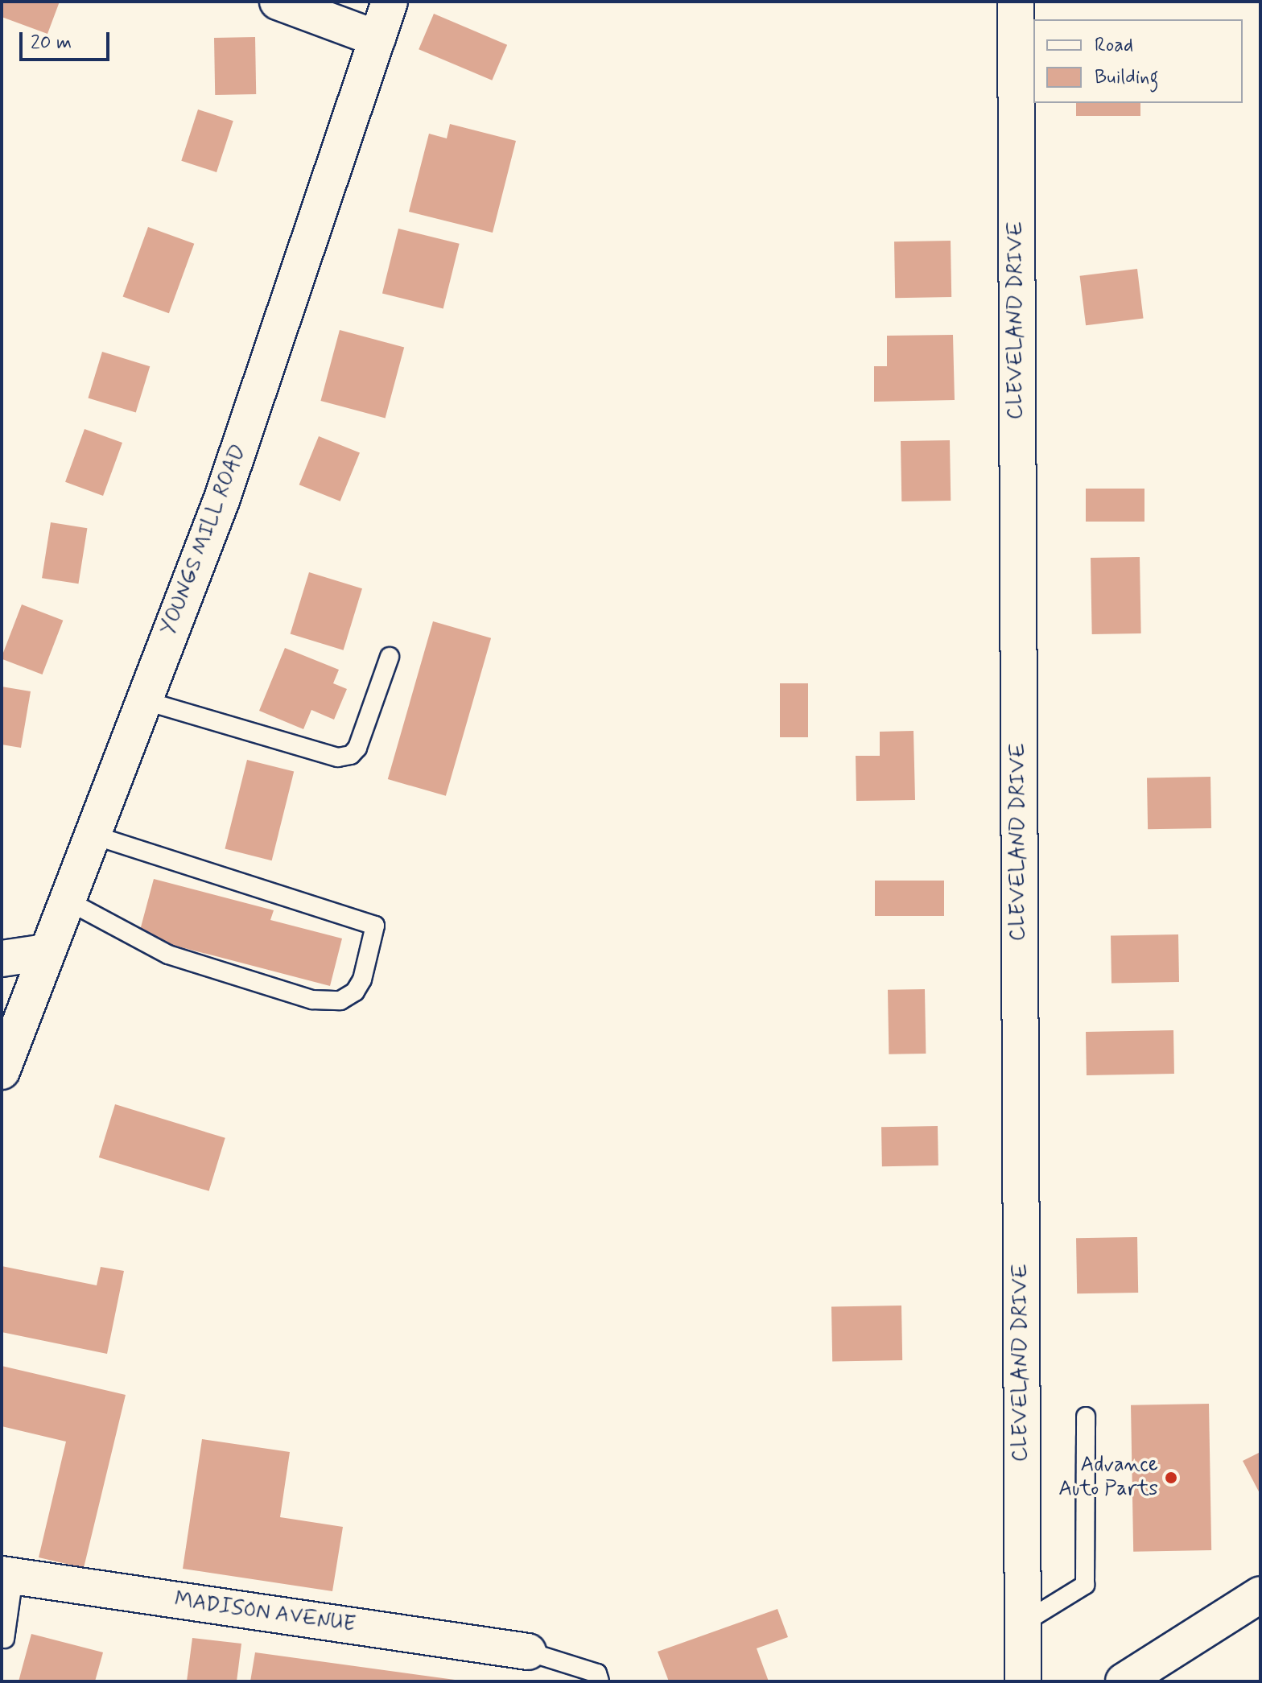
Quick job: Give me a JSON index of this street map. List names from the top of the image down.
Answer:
{
  "streets": {
    "street": ["CLEVELAND DRIVE", "YOUNGS MILL ROAD", "MADISON AVENUE"]
  },
  "places": ["Advance Auto Parts"],
  "legend": ["Road", "Building"],
  "scale_bar": "20 m"
}
